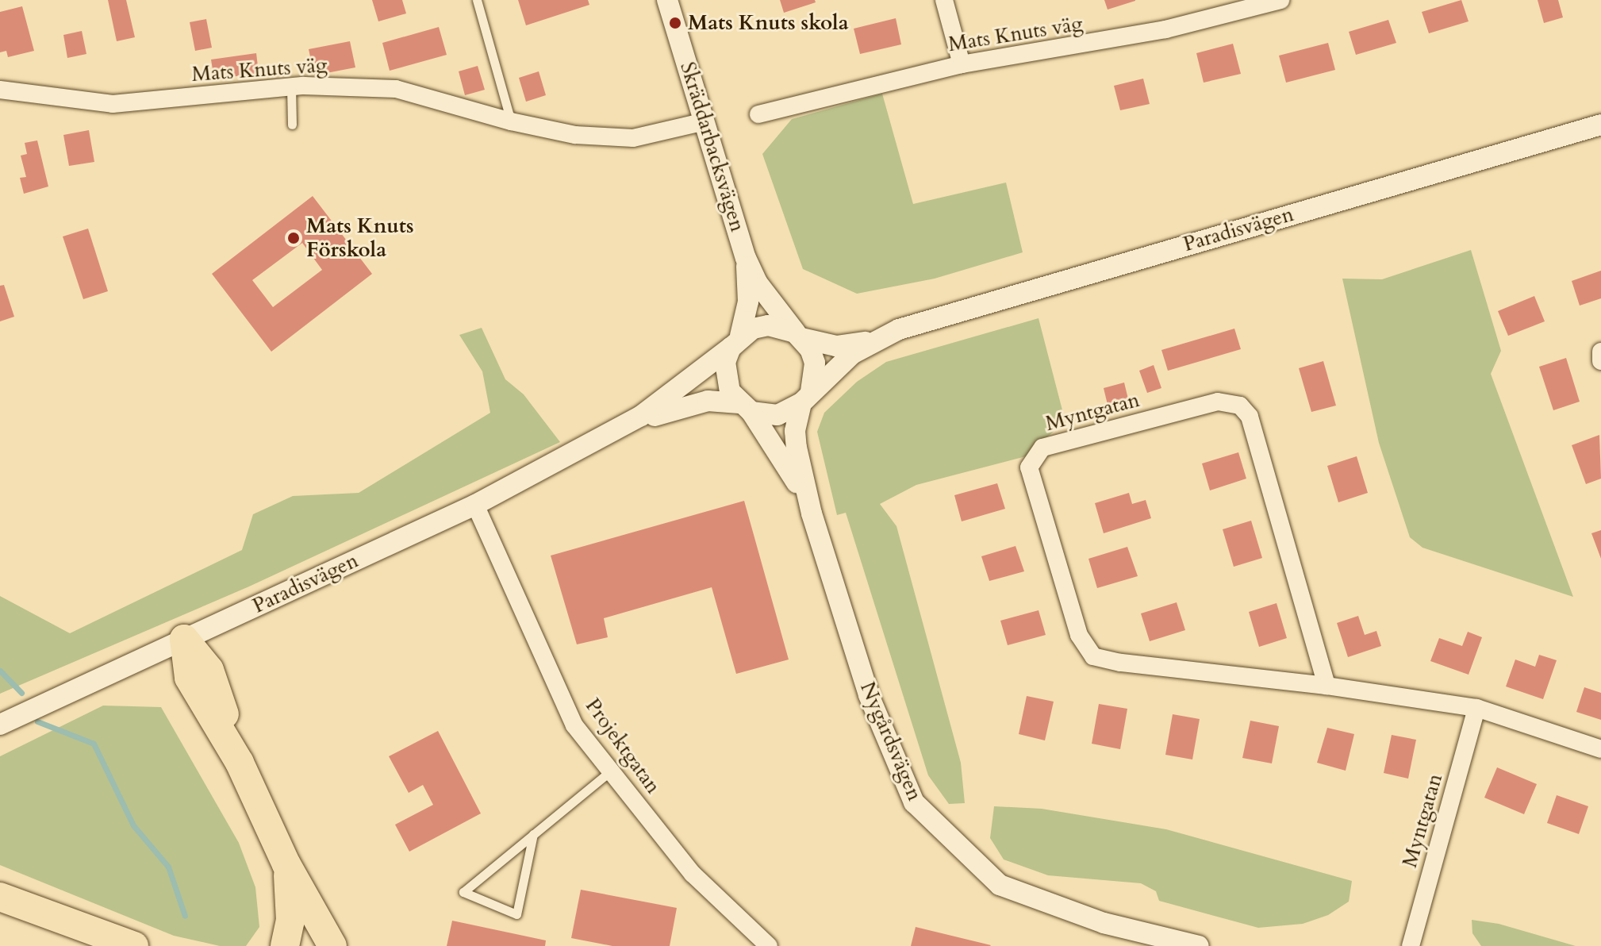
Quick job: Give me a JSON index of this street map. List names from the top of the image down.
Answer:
{
  "streets": {
    "street": [
      "Mats Knuts väg",
      "Skräddarbacksvägen",
      "Paradisvägen",
      "Myntgatan",
      "Nygårdsvägen",
      "Projektgatan"
    ]
  },
  "crossings": [
    ["Mats Knuts väg", "Skräddarbacksvägen"],
    ["Skräddarbacksvägen", "Paradisvägen"],
    ["Skräddarbacksvägen", "Nygårdsvägen"],
    ["Paradisvägen", "Nygårdsvägen"],
    ["Paradisvägen", "Projektgatan"]
  ],
  "places": ["Mats Knuts skola", "Mats Knuts Förskola"]
}
